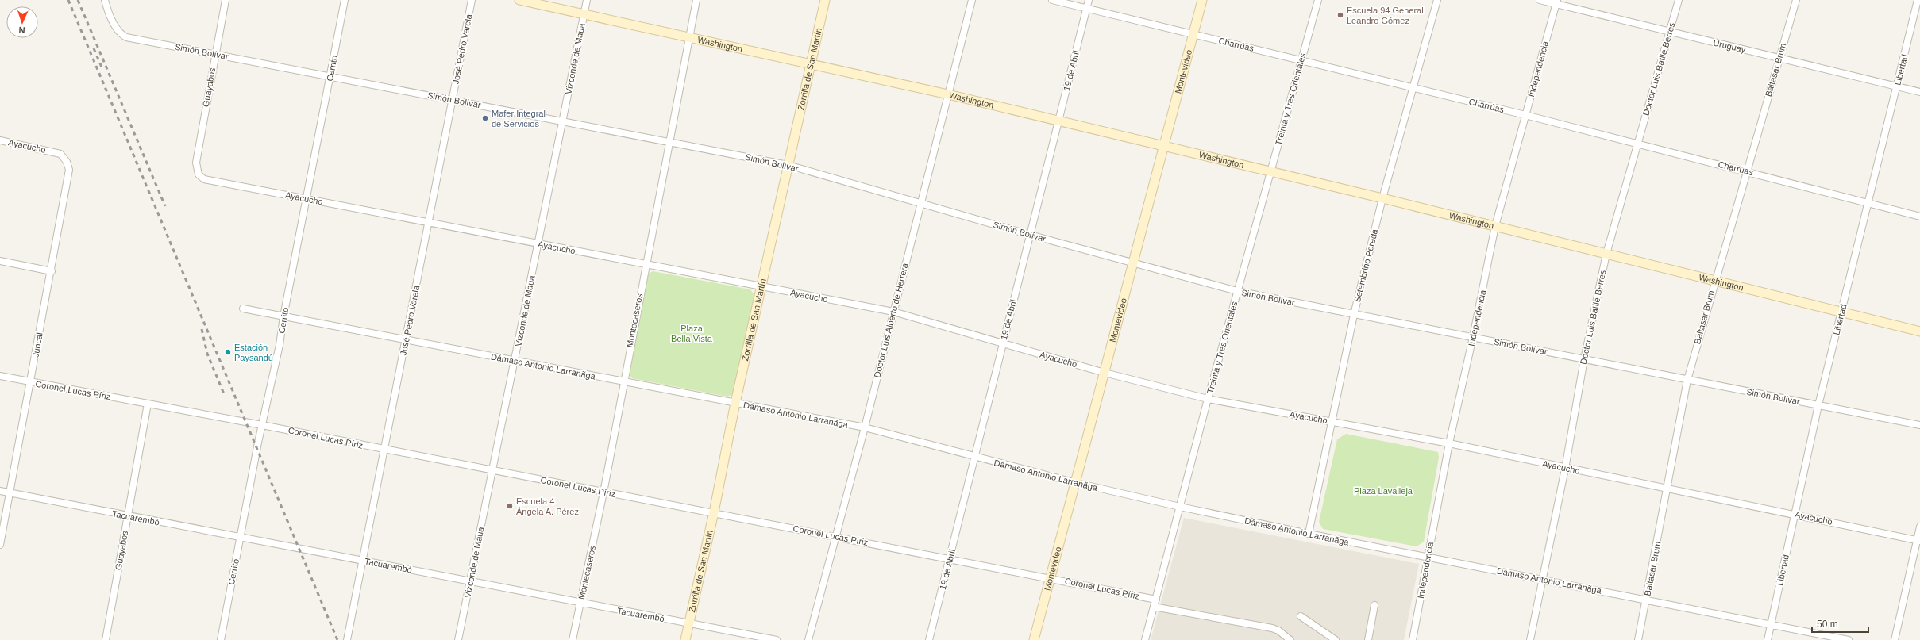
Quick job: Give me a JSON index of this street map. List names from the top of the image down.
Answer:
{
  "streets": {
    "street": [
      "Washington",
      "Charrúas",
      "Uruguay",
      "José Pedro Varela",
      "Simón Bolívar",
      "Vizconde de Maua",
      "Cerrito",
      "Zorrilla de San Martín",
      "Independencia",
      "Doctor Luis Batlle Berres",
      "Baltasar Brum",
      "Libertad",
      "19 de Abril",
      "Montevideo",
      "Guayabos",
      "Treinta y Tres Orientales",
      "Ayacucho",
      "Setembrino Pereda",
      "Montecaseros",
      "Doctor Luis Alberto de Herrera",
      "Juncal",
      "Dámaso Antonio Larranãga",
      "Coronel Lucas Píriz",
      "Tacuarembó"
    ]
  },
  "crossings": [
    ["Washington", "Vizconde de Maua"],
    ["Washington", "Zorrilla de San Martín"],
    ["Washington", "Independencia"],
    ["Washington", "Doctor Luis Batlle Berres"],
    ["Washington", "Baltasar Brum"],
    ["Washington", "Libertad"],
    ["Washington", "19 de Abril"],
    ["Washington", "Montevideo"],
    ["Washington", "Treinta y Tres Orientales"],
    ["Washington", "Setembrino Pereda"],
    ["Washington", "Montecaseros"],
    ["Washington", "Doctor Luis Alberto de Herrera"],
    ["Charrúas", "Independencia"],
    ["Charrúas", "Doctor Luis Batlle Berres"],
    ["Charrúas", "Baltasar Brum"],
    ["Charrúas", "Libertad"],
    ["Charrúas", "19 de Abril"],
    ["Charrúas", "Montevideo"],
    ["Charrúas", "Treinta y Tres Orientales"],
    ["Charrúas", "Setembrino Pereda"],
    ["Uruguay", "Independencia"],
    ["Uruguay", "Doctor Luis Batlle Berres"],
    ["Uruguay", "Baltasar Brum"],
    ["Uruguay", "Libertad"],
    ["José Pedro Varela", "Simón Bolívar"],
    ["José Pedro Varela", "Ayacucho"],
    ["José Pedro Varela", "Dámaso Antonio Larranãga"],
    ["José Pedro Varela", "Coronel Lucas Píriz"],
    ["José Pedro Varela", "Tacuarembó"],
    ["Simón Bolívar", "Vizconde de Maua"],
    ["Simón Bolívar", "Cerrito"],
    ["Simón Bolívar", "Zorrilla de San Martín"],
    ["Simón Bolívar", "Independencia"],
    ["Simón Bolívar", "Doctor Luis Batlle Berres"],
    ["Simón Bolívar", "Baltasar Brum"],
    ["Simón Bolívar", "Libertad"],
    ["Simón Bolívar", "19 de Abril"],
    ["Simón Bolívar", "Montevideo"],
    ["Simón Bolívar", "Guayabos"],
    ["Simón Bolívar", "Treinta y Tres Orientales"],
    ["Simón Bolívar", "Setembrino Pereda"],
    ["Simón Bolívar", "Montecaseros"],
    ["Simón Bolívar", "Doctor Luis Alberto de Herrera"],
    ["Vizconde de Maua", "Ayacucho"],
    ["Vizconde de Maua", "Dámaso Antonio Larranãga"],
    ["Vizconde de Maua", "Coronel Lucas Píriz"],
    ["Vizconde de Maua", "Tacuarembó"],
    ["Cerrito", "Ayacucho"],
    ["Cerrito", "Dámaso Antonio Larranãga"],
    ["Cerrito", "Coronel Lucas Píriz"],
    ["Cerrito", "Tacuarembó"],
    ["Zorrilla de San Martín", "Ayacucho"],
    ["Zorrilla de San Martín", "Dámaso Antonio Larranãga"],
    ["Zorrilla de San Martín", "Coronel Lucas Píriz"],
    ["Zorrilla de San Martín", "Tacuarembó"],
    ["Independencia", "Ayacucho"],
    ["Independencia", "Dámaso Antonio Larranãga"],
    ["Doctor Luis Batlle Berres", "Ayacucho"],
    ["Doctor Luis Batlle Berres", "Dámaso Antonio Larranãga"],
    ["Baltasar Brum", "Ayacucho"],
    ["Baltasar Brum", "Dámaso Antonio Larranãga"],
    ["Libertad", "Ayacucho"],
    ["Libertad", "Dámaso Antonio Larranãga"],
    ["19 de Abril", "Ayacucho"],
    ["19 de Abril", "Dámaso Antonio Larranãga"],
    ["19 de Abril", "Coronel Lucas Píriz"],
    ["Montevideo", "Ayacucho"],
    ["Montevideo", "Dámaso Antonio Larranãga"],
    ["Montevideo", "Coronel Lucas Píriz"],
    ["Guayabos", "Ayacucho"],
    ["Guayabos", "Coronel Lucas Píriz"],
    ["Guayabos", "Tacuarembó"],
    ["Treinta y Tres Orientales", "Ayacucho"],
    ["Treinta y Tres Orientales", "Dámaso Antonio Larranãga"],
    ["Treinta y Tres Orientales", "Coronel Lucas Píriz"],
    ["Ayacucho", "Setembrino Pereda"],
    ["Ayacucho", "Montecaseros"],
    ["Ayacucho", "Doctor Luis Alberto de Herrera"],
    ["Ayacucho", "Juncal"],
    ["Setembrino Pereda", "Dámaso Antonio Larranãga"],
    ["Montecaseros", "Dámaso Antonio Larranãga"],
    ["Montecaseros", "Coronel Lucas Píriz"],
    ["Montecaseros", "Tacuarembó"],
    ["Doctor Luis Alberto de Herrera", "Dámaso Antonio Larranãga"],
    ["Doctor Luis Alberto de Herrera", "Coronel Lucas Píriz"],
    ["Juncal", "Coronel Lucas Píriz"],
    ["Juncal", "Tacuarembó"]
  ],
  "parks": ["Plaza Bella Vista", "Plaza Lavalleja"],
  "places": [
    "Escuela 94 General Leandro Gómez",
    "Mafer Integral de Servicios",
    "Estación Paysandú",
    "Escuela 4 Ángela A. Pérez"
  ],
  "scale_bar": "50 m",
  "north": "bottom"
}
